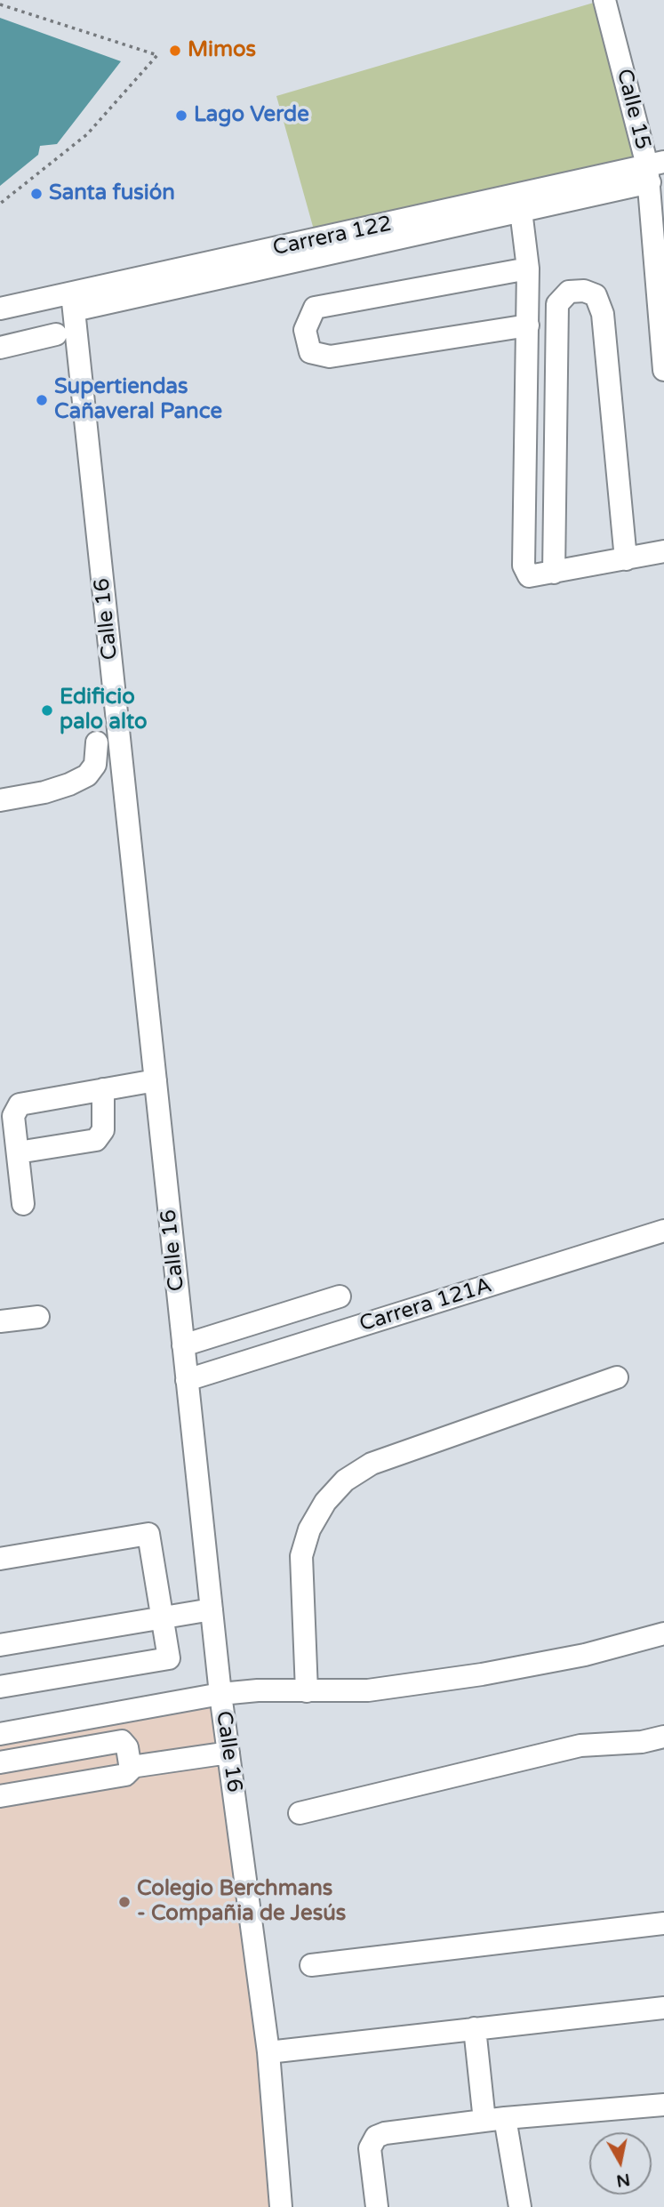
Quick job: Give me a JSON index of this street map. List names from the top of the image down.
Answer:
{
  "streets": {
    "street": [
      "Calle 15",
      "Carrera 122",
      "Calle 16",
      "Carrera 121A"
    ]
  },
  "crossings": [
    ["Calle 15", "Carrera 122"],
    ["Carrera 122", "Calle 16"],
    ["Calle 16", "Carrera 121A"]
  ],
  "places": [
    "Mimos",
    "Lago Verde",
    "Santa fusión",
    "Supertiendas Cañaveral Pance",
    "Edificio palo alto",
    "Colegio Berchmans - Compañia de Jesús"
  ],
  "north": "bottom"
}
